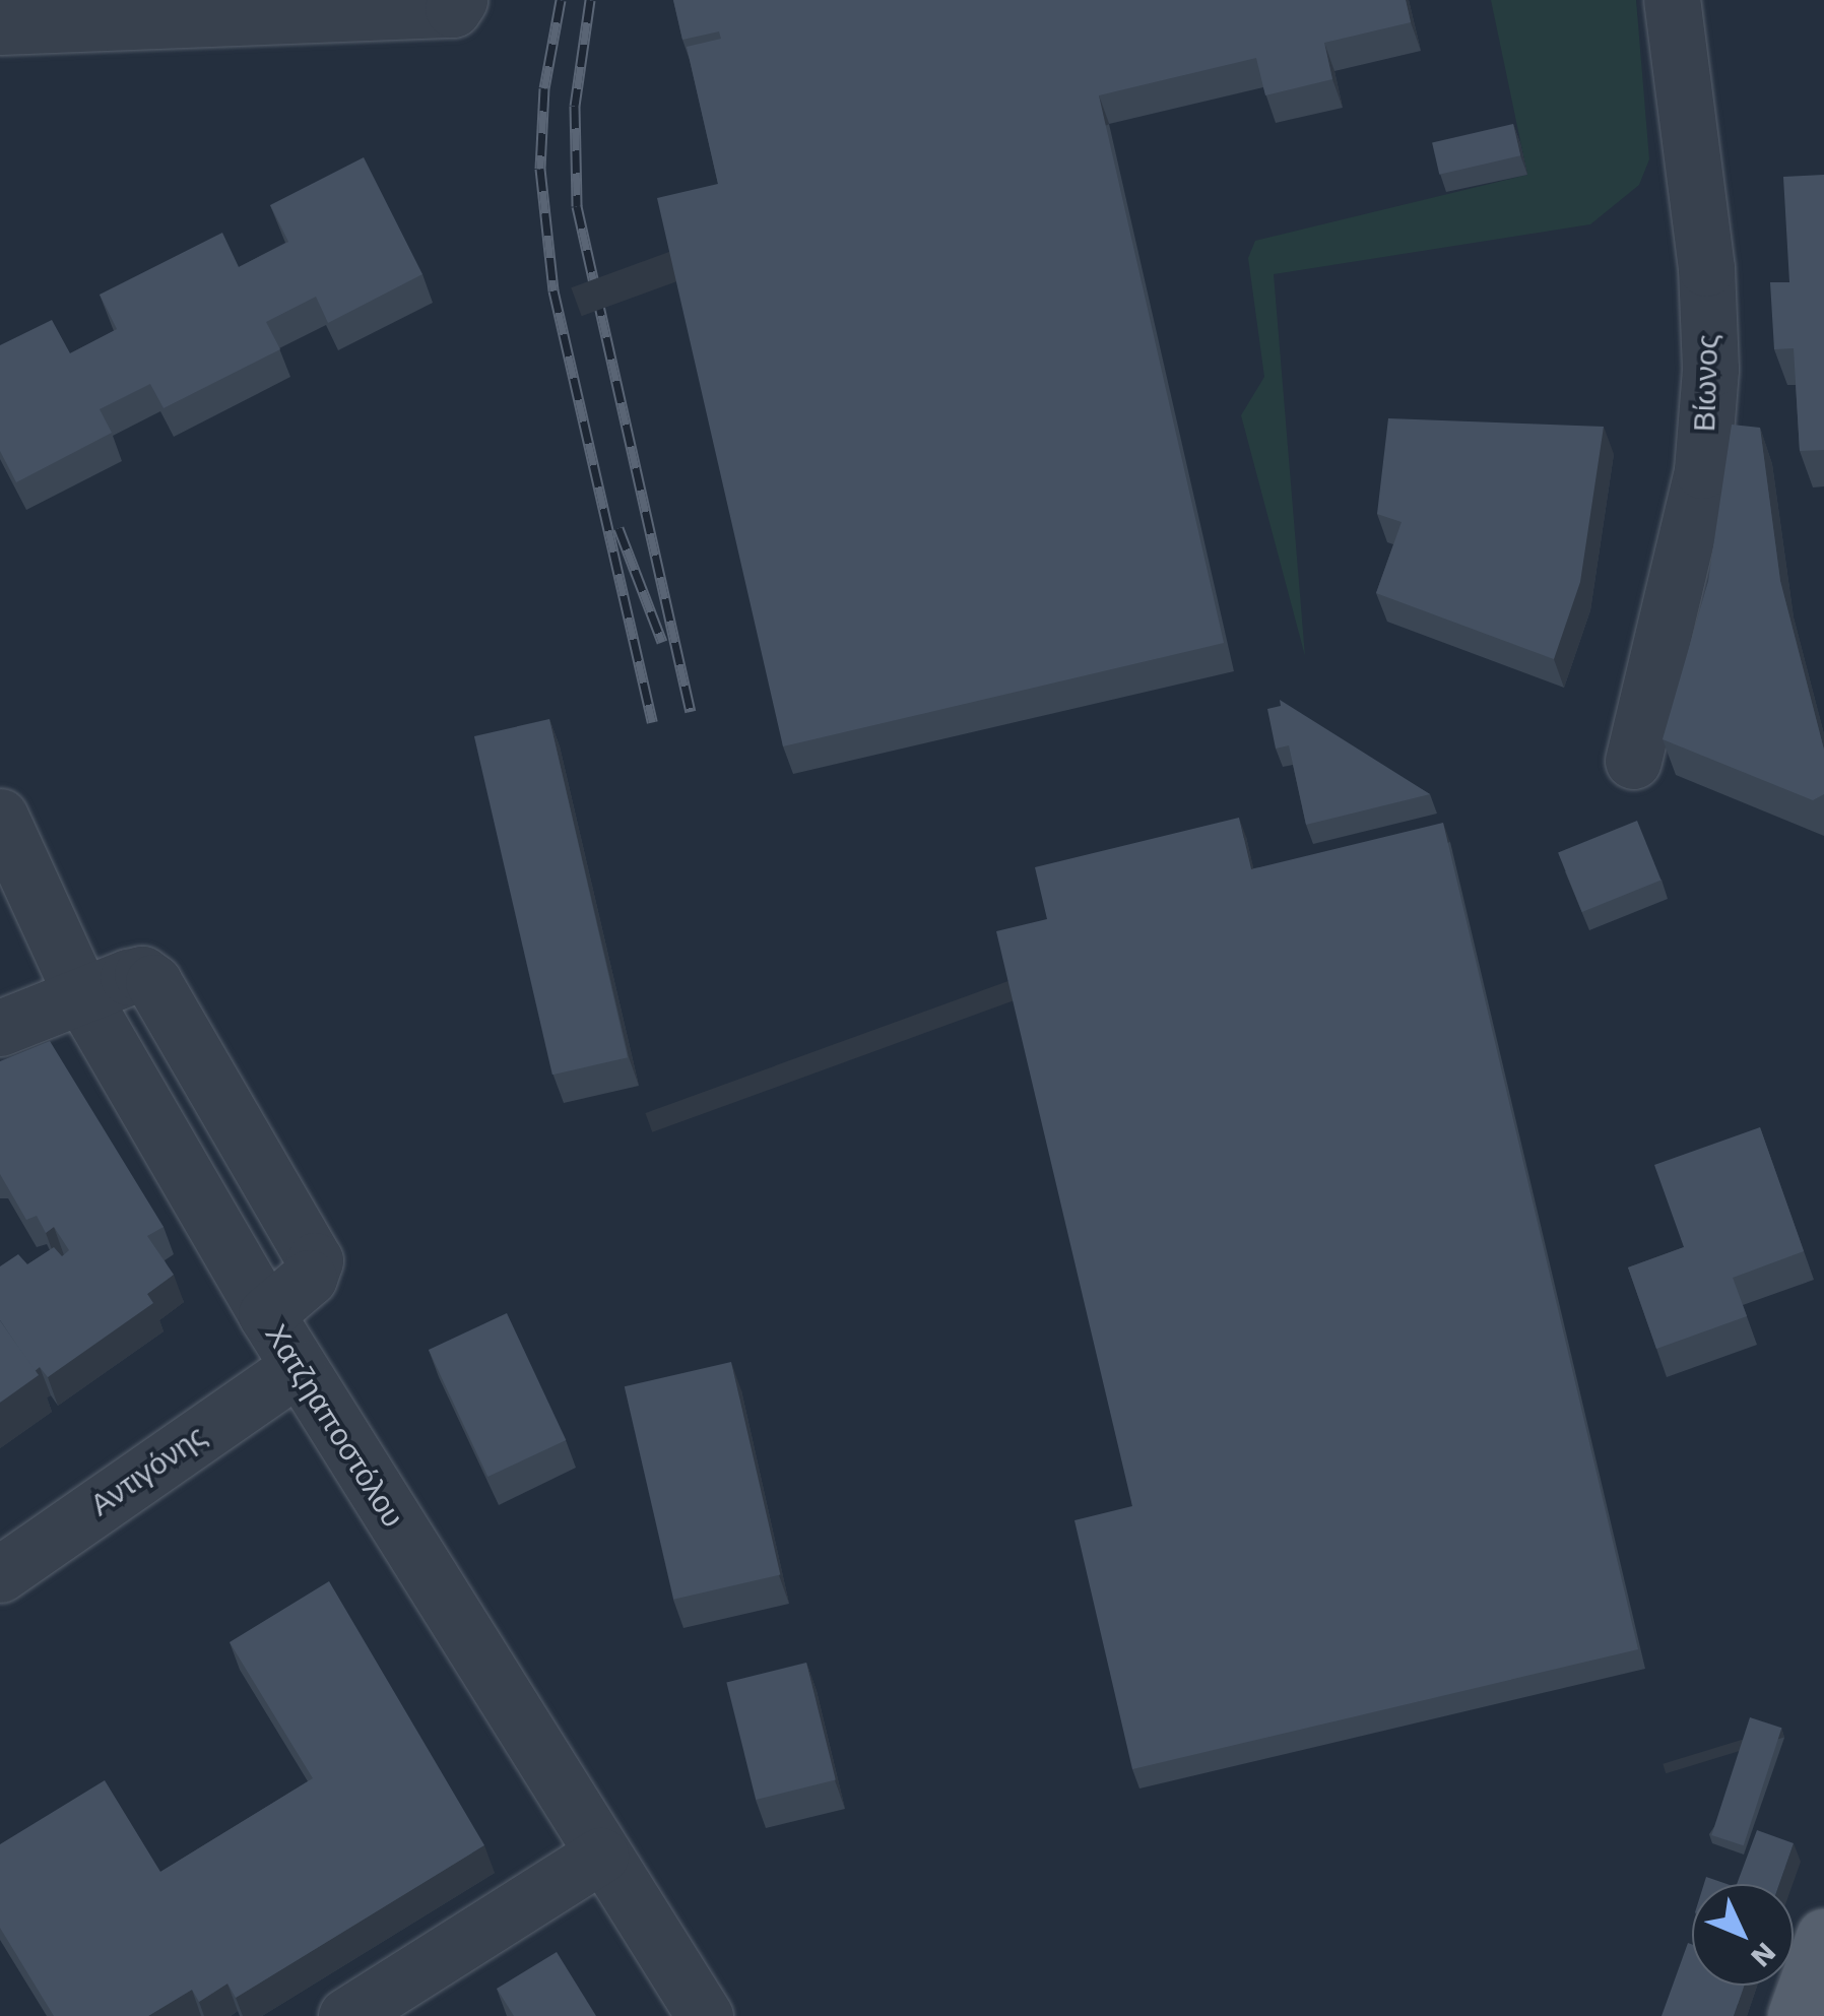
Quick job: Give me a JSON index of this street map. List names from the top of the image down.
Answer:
{
  "streets": {
    "street": ["Βίωνος", "Χατζηαποστόλου", "Αντιγόνης"]
  },
  "crossings": [
    ["Χατζηαποστόλου", "Αντιγόνης"]
  ],
  "north": "bottom right"
}
